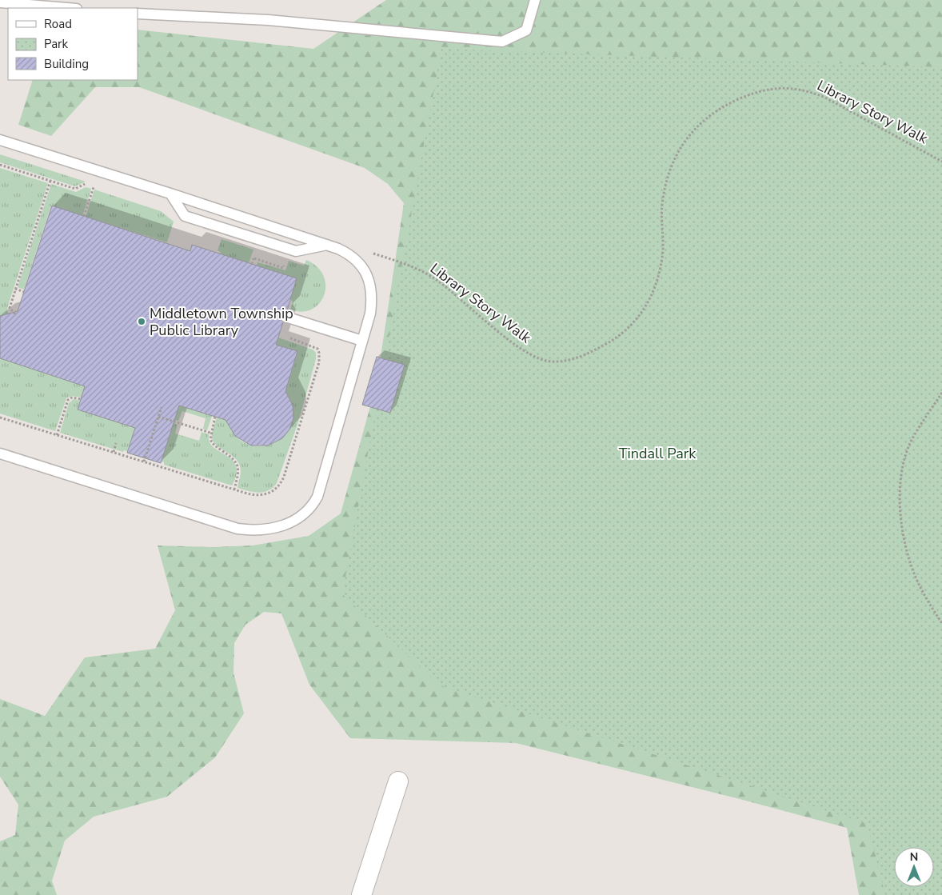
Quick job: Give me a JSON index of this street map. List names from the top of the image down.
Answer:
{
  "streets": {
    "path": ["Library Story Walk"]
  },
  "parks": ["Tindall Park"],
  "places": ["Middletown Township Public Library"],
  "legend": ["Road", "Park", "Building"],
  "north": "top"
}
